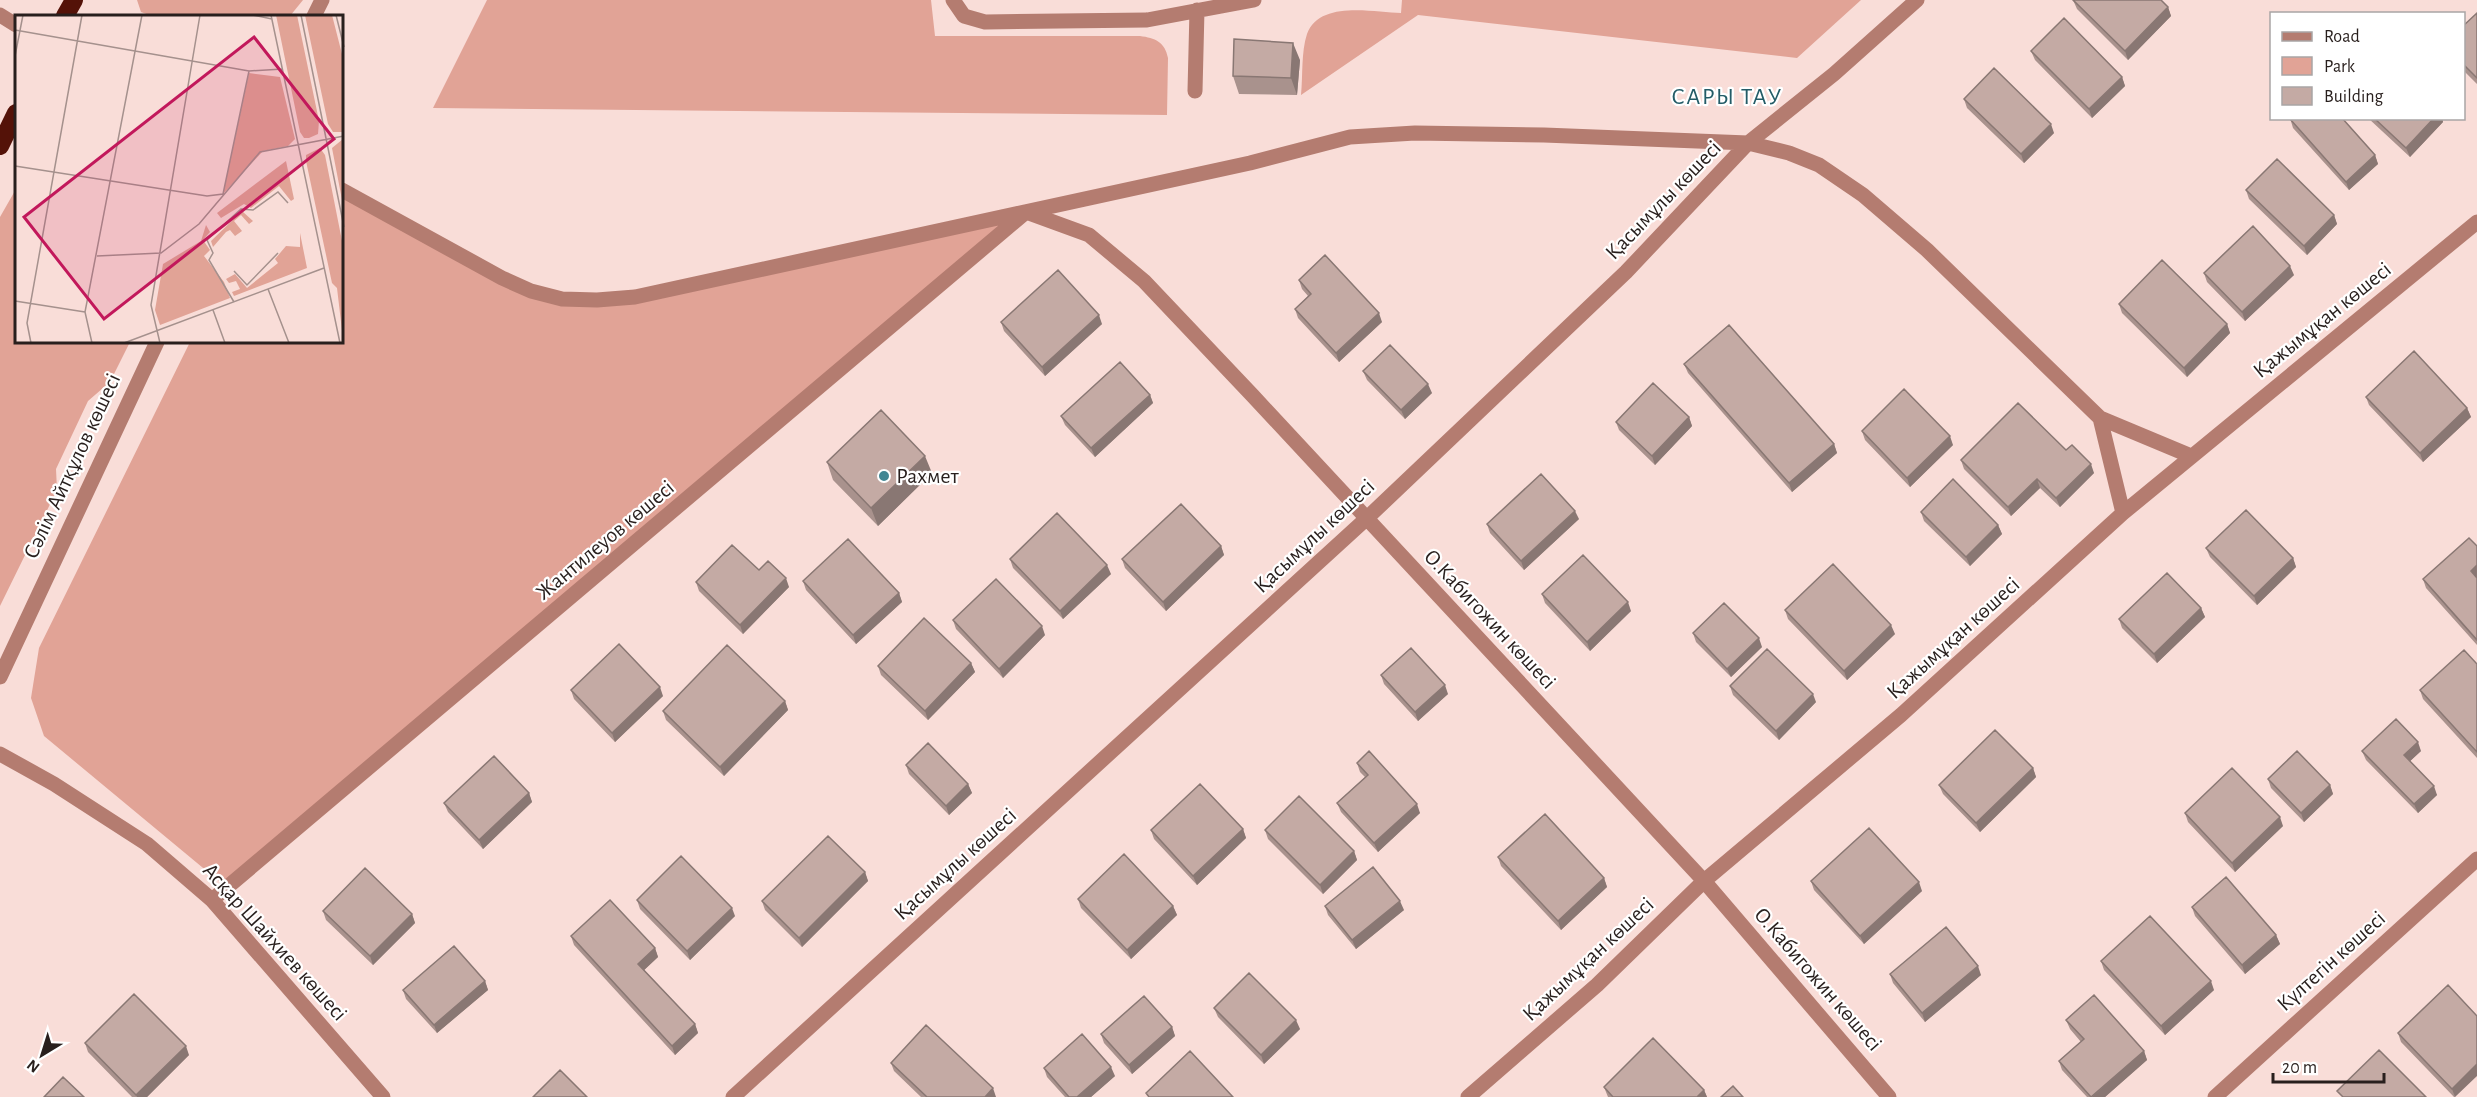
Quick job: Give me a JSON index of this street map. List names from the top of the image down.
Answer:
{
  "streets": {
    "street": [
      "Қасымұлы көшесі",
      "Қажымұқан көшесі",
      "Сәлім Айтқұлов көшесі",
      "Жантилеуов көшесі",
      "О.Кабигожин көшесі",
      "Асқар Шайхиев көшесі",
      "Күлтегін көшесі"
    ]
  },
  "crossings": [
    ["Қасымұлы көшесі", "О.Кабигожин көшесі"],
    ["Қажымұқан көшесі", "О.Кабигожин көшесі"],
    ["Жантилеуов көшесі", "О.Кабигожин көшесі"],
    ["Жантилеуов көшесі", "Асқар Шайхиев көшесі"]
  ],
  "districts": ["САРЫ ТАУ"],
  "places": ["Рахмет"],
  "legend": ["Road", "Park", "Building"],
  "scale_bar": "20 m",
  "north": "bottom left"
}
